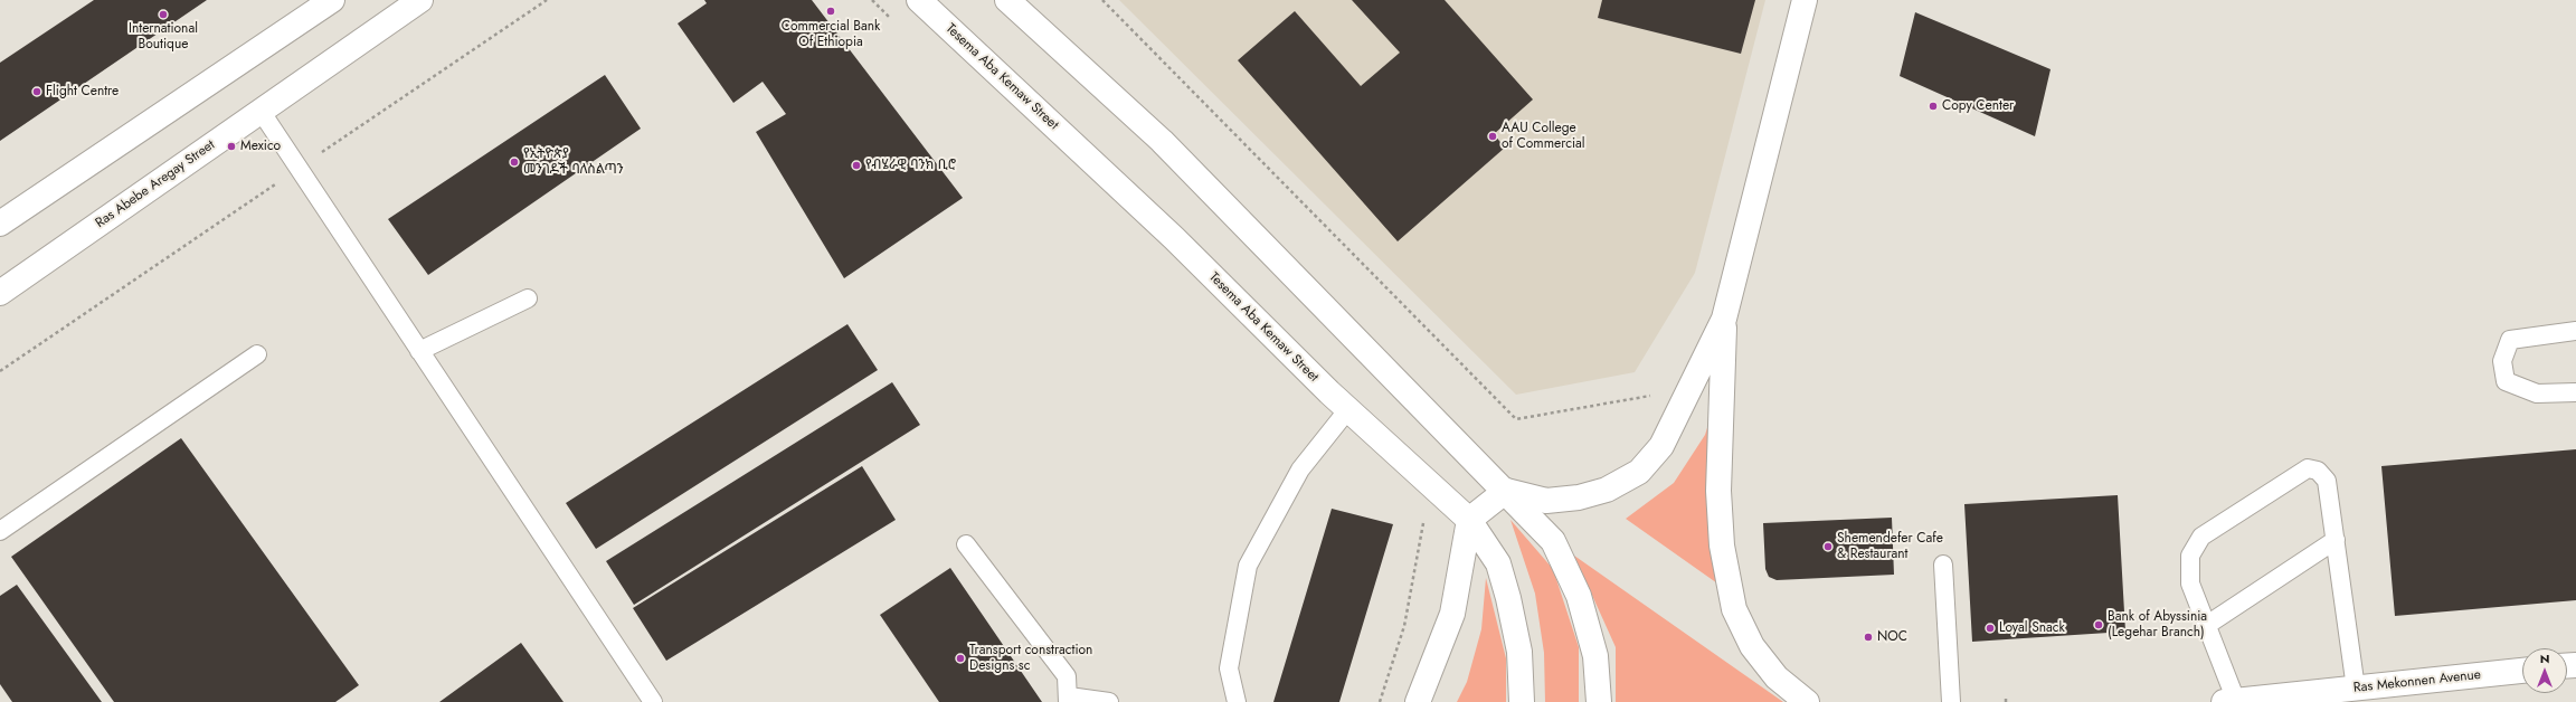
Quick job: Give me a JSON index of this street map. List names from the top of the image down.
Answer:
{
  "streets": {
    "main road": ["Tesema Aba Kemaw Street", "Ras Abebe Aregay Street", "Ras Mekonnen Avenue"]
  },
  "places": [
    "Commercial Bank Of Ethiopia",
    "International Boutique",
    "Flight Centre",
    "Copy Center",
    "AAU College of Commercial",
    "Mexico",
    "የኢትዮጵያ መንገዶች ባለስልጣን",
    "የብሄራዊ ባንክ ቢሮ",
    "Shemendefer Cafe & Restaurant",
    "Bank of Abyssinia (Legehar Branch)",
    "Loyal Snack",
    "NOC",
    "Transport constraction Designs sc"
  ],
  "north": "top"
}
